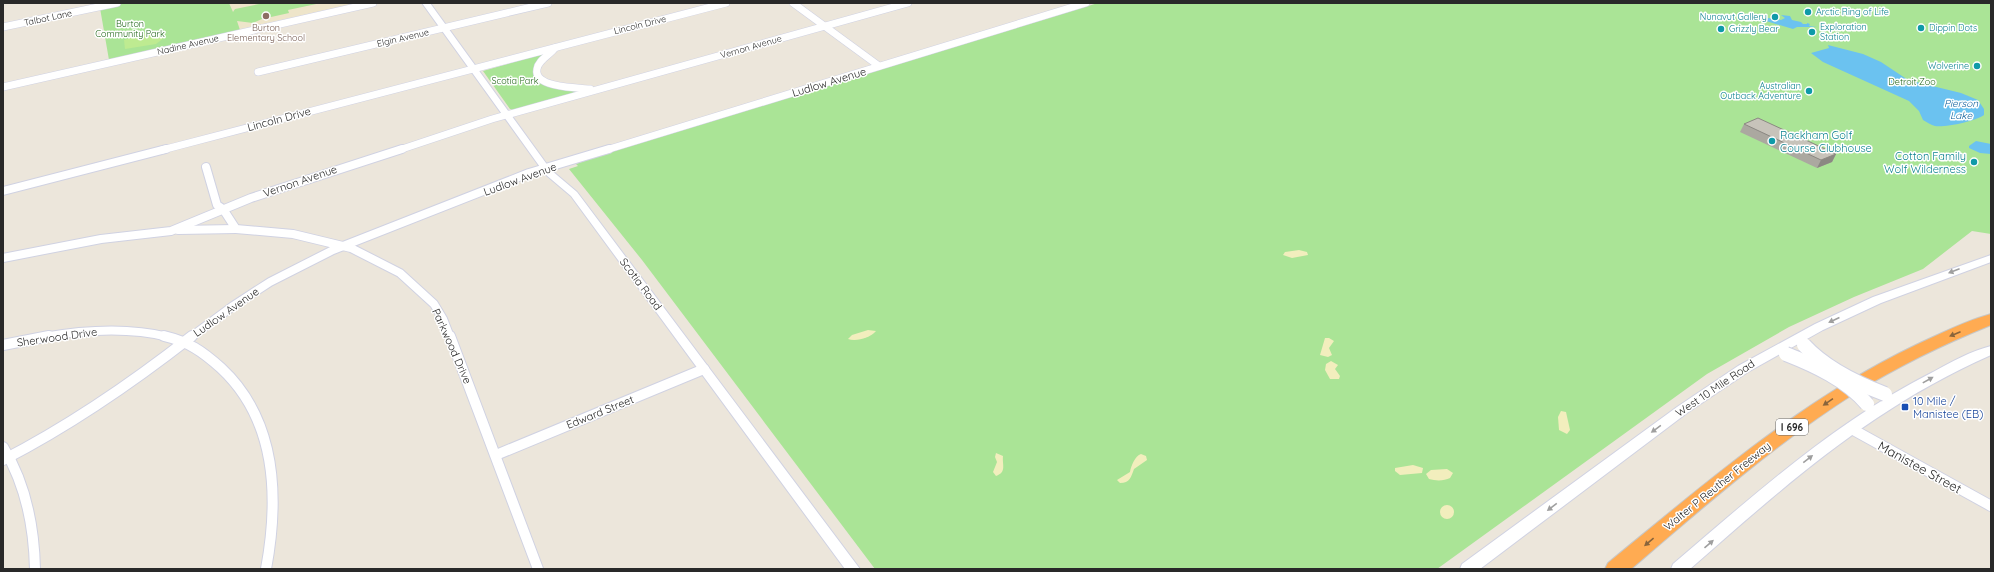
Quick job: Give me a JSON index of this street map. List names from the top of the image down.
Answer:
{
  "streets": {
    "highway": ["I 696", "Walter P Reuther Freeway"],
    "main road": ["West 10 Mile Road"],
    "street": [
      "Talbot Lane",
      "Lincoln Drive",
      "Elgin Avenue",
      "Nadine Avenue",
      "Vernon Avenue",
      "Ludlow Avenue",
      "Scotia Road",
      "Sherwood Drive",
      "Parkwood Drive",
      "Edward Street",
      "Manistee Street"
    ]
  },
  "crossings": [
    ["Lincoln Drive", "Vernon Avenue"],
    ["Lincoln Drive", "Scotia Road"],
    ["Elgin Avenue", "Scotia Road"],
    ["Vernon Avenue", "Scotia Road"],
    ["Vernon Avenue", "Parkwood Drive"],
    ["Ludlow Avenue", "Scotia Road"],
    ["Ludlow Avenue", "Sherwood Drive"],
    ["Ludlow Avenue", "Parkwood Drive"],
    ["Scotia Road", "Edward Street"],
    ["Parkwood Drive", "Edward Street"]
  ],
  "one_way": ["Walter P Reuther Freeway"],
  "water": ["Pierson Lake"],
  "parks": ["Burton Community Park", "Scotia Park", "Detroit Zoo"],
  "places": {
    "other": [
      "Arctic Ring of Life",
      "Burton Elementary School",
      "Nunavut Gallery",
      "Dippin Dots",
      "Grizzly Bear",
      "Exploration Station",
      "Wolverine",
      "Australian Outback Adventure",
      "Rackham Golf Course Clubhouse",
      "Cotton Family Wolf Wilderness"
    ],
    "transit": ["10 Mile / Manistee (EB)"]
  }
}
